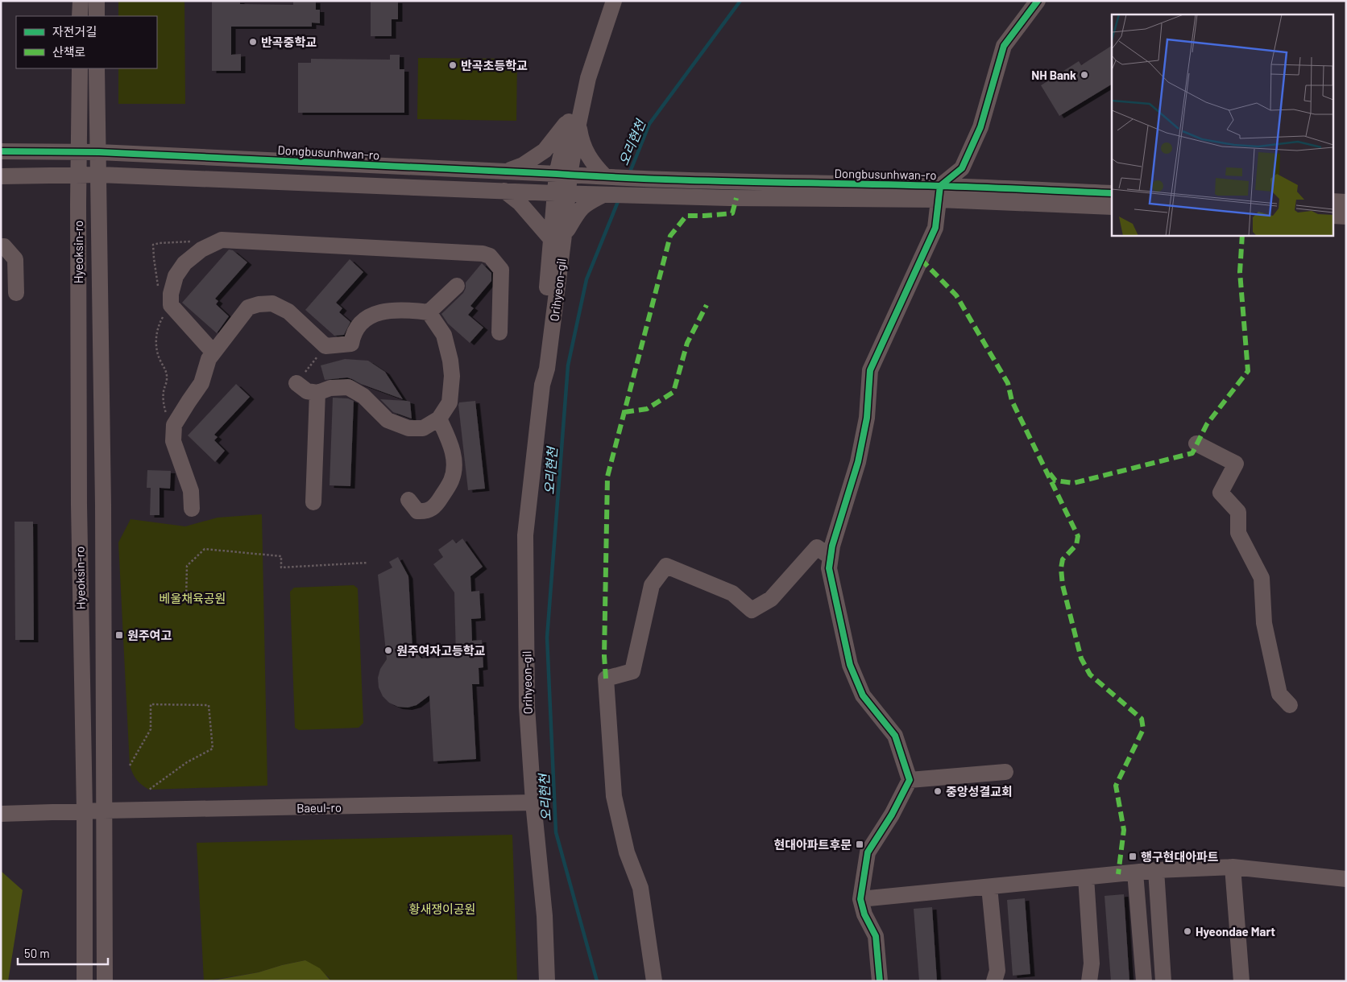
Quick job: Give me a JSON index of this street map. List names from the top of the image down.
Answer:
{
  "streets": {
    "street": [
      "Dongbusunhwan-ro",
      "Hyeoksin-ro",
      "Orihyeon-gil",
      "Baeul-ro"
    ]
  },
  "crossings": [
    ["Dongbusunhwan-ro", "Hyeoksin-ro"],
    ["Dongbusunhwan-ro", "Orihyeon-gil"],
    ["Hyeoksin-ro", "Baeul-ro"],
    ["Orihyeon-gil", "Baeul-ro"]
  ],
  "water": ["오리현천"],
  "parks": ["베울채육공원", "황새쟁이공원"],
  "places": {
    "other": [
      "반곡중학교",
      "반곡초등학교",
      "NH Bank",
      "원주여자고등학교",
      "중앙성결교회",
      "Hyeondae Mart"
    ],
    "transit": ["원주여고", "현대아파트후문", "행구현대아파트"]
  },
  "legend": ["자전거길", "산책로"],
  "scale_bar": "50 m"
}
